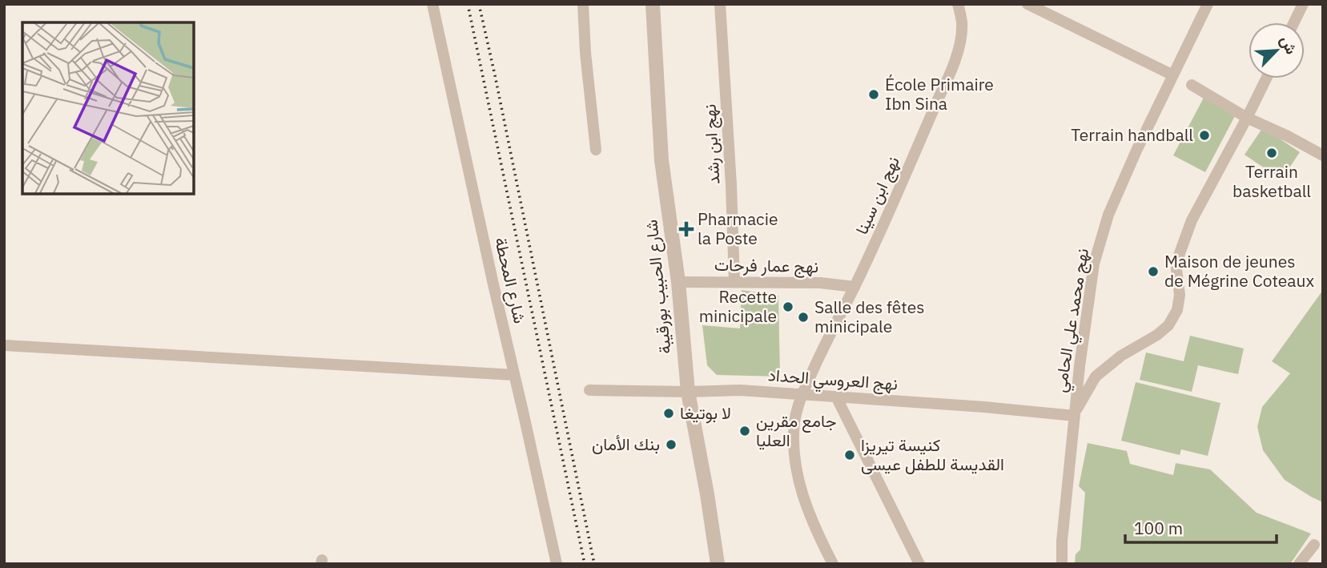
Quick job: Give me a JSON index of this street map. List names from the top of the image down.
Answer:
{
  "streets": {
    "street": [
      "نهج ابن رشد",
      "نهج ابن سينا",
      "نهج عمار فرحات",
      "شارع المحطة",
      "شارع الحبيب بورقيبة",
      "نهج محمد علي الحامي",
      "نهج العروسي الحداد"
    ]
  },
  "crossings": [
    ["نهج ابن رشد", "نهج عمار فرحات"],
    ["نهج ابن سينا", "نهج عمار فرحات"],
    ["نهج ابن سينا", "نهج العروسي الحداد"],
    ["نهج عمار فرحات", "شارع الحبيب بورقيبة"],
    ["شارع الحبيب بورقيبة", "نهج العروسي الحداد"],
    ["نهج محمد علي الحامي", "نهج العروسي الحداد"]
  ],
  "places": {
    "other": [
      "École Primaire Ibn Sina",
      "Terrain handball",
      "Terrain basketball",
      "Maison de jeunes de Mégrine Coteaux",
      "Recette minicipale",
      "Salle des fêtes minicipale",
      "لا بوتيغا",
      "جامع مقرين العليا",
      "بنك الأمان",
      "كنيسة تيريزا القديسة للطفل عيسى"
    ],
    "health": ["Pharmacie la Poste"]
  },
  "scale_bar": "100 m",
  "north": "top right"
}
